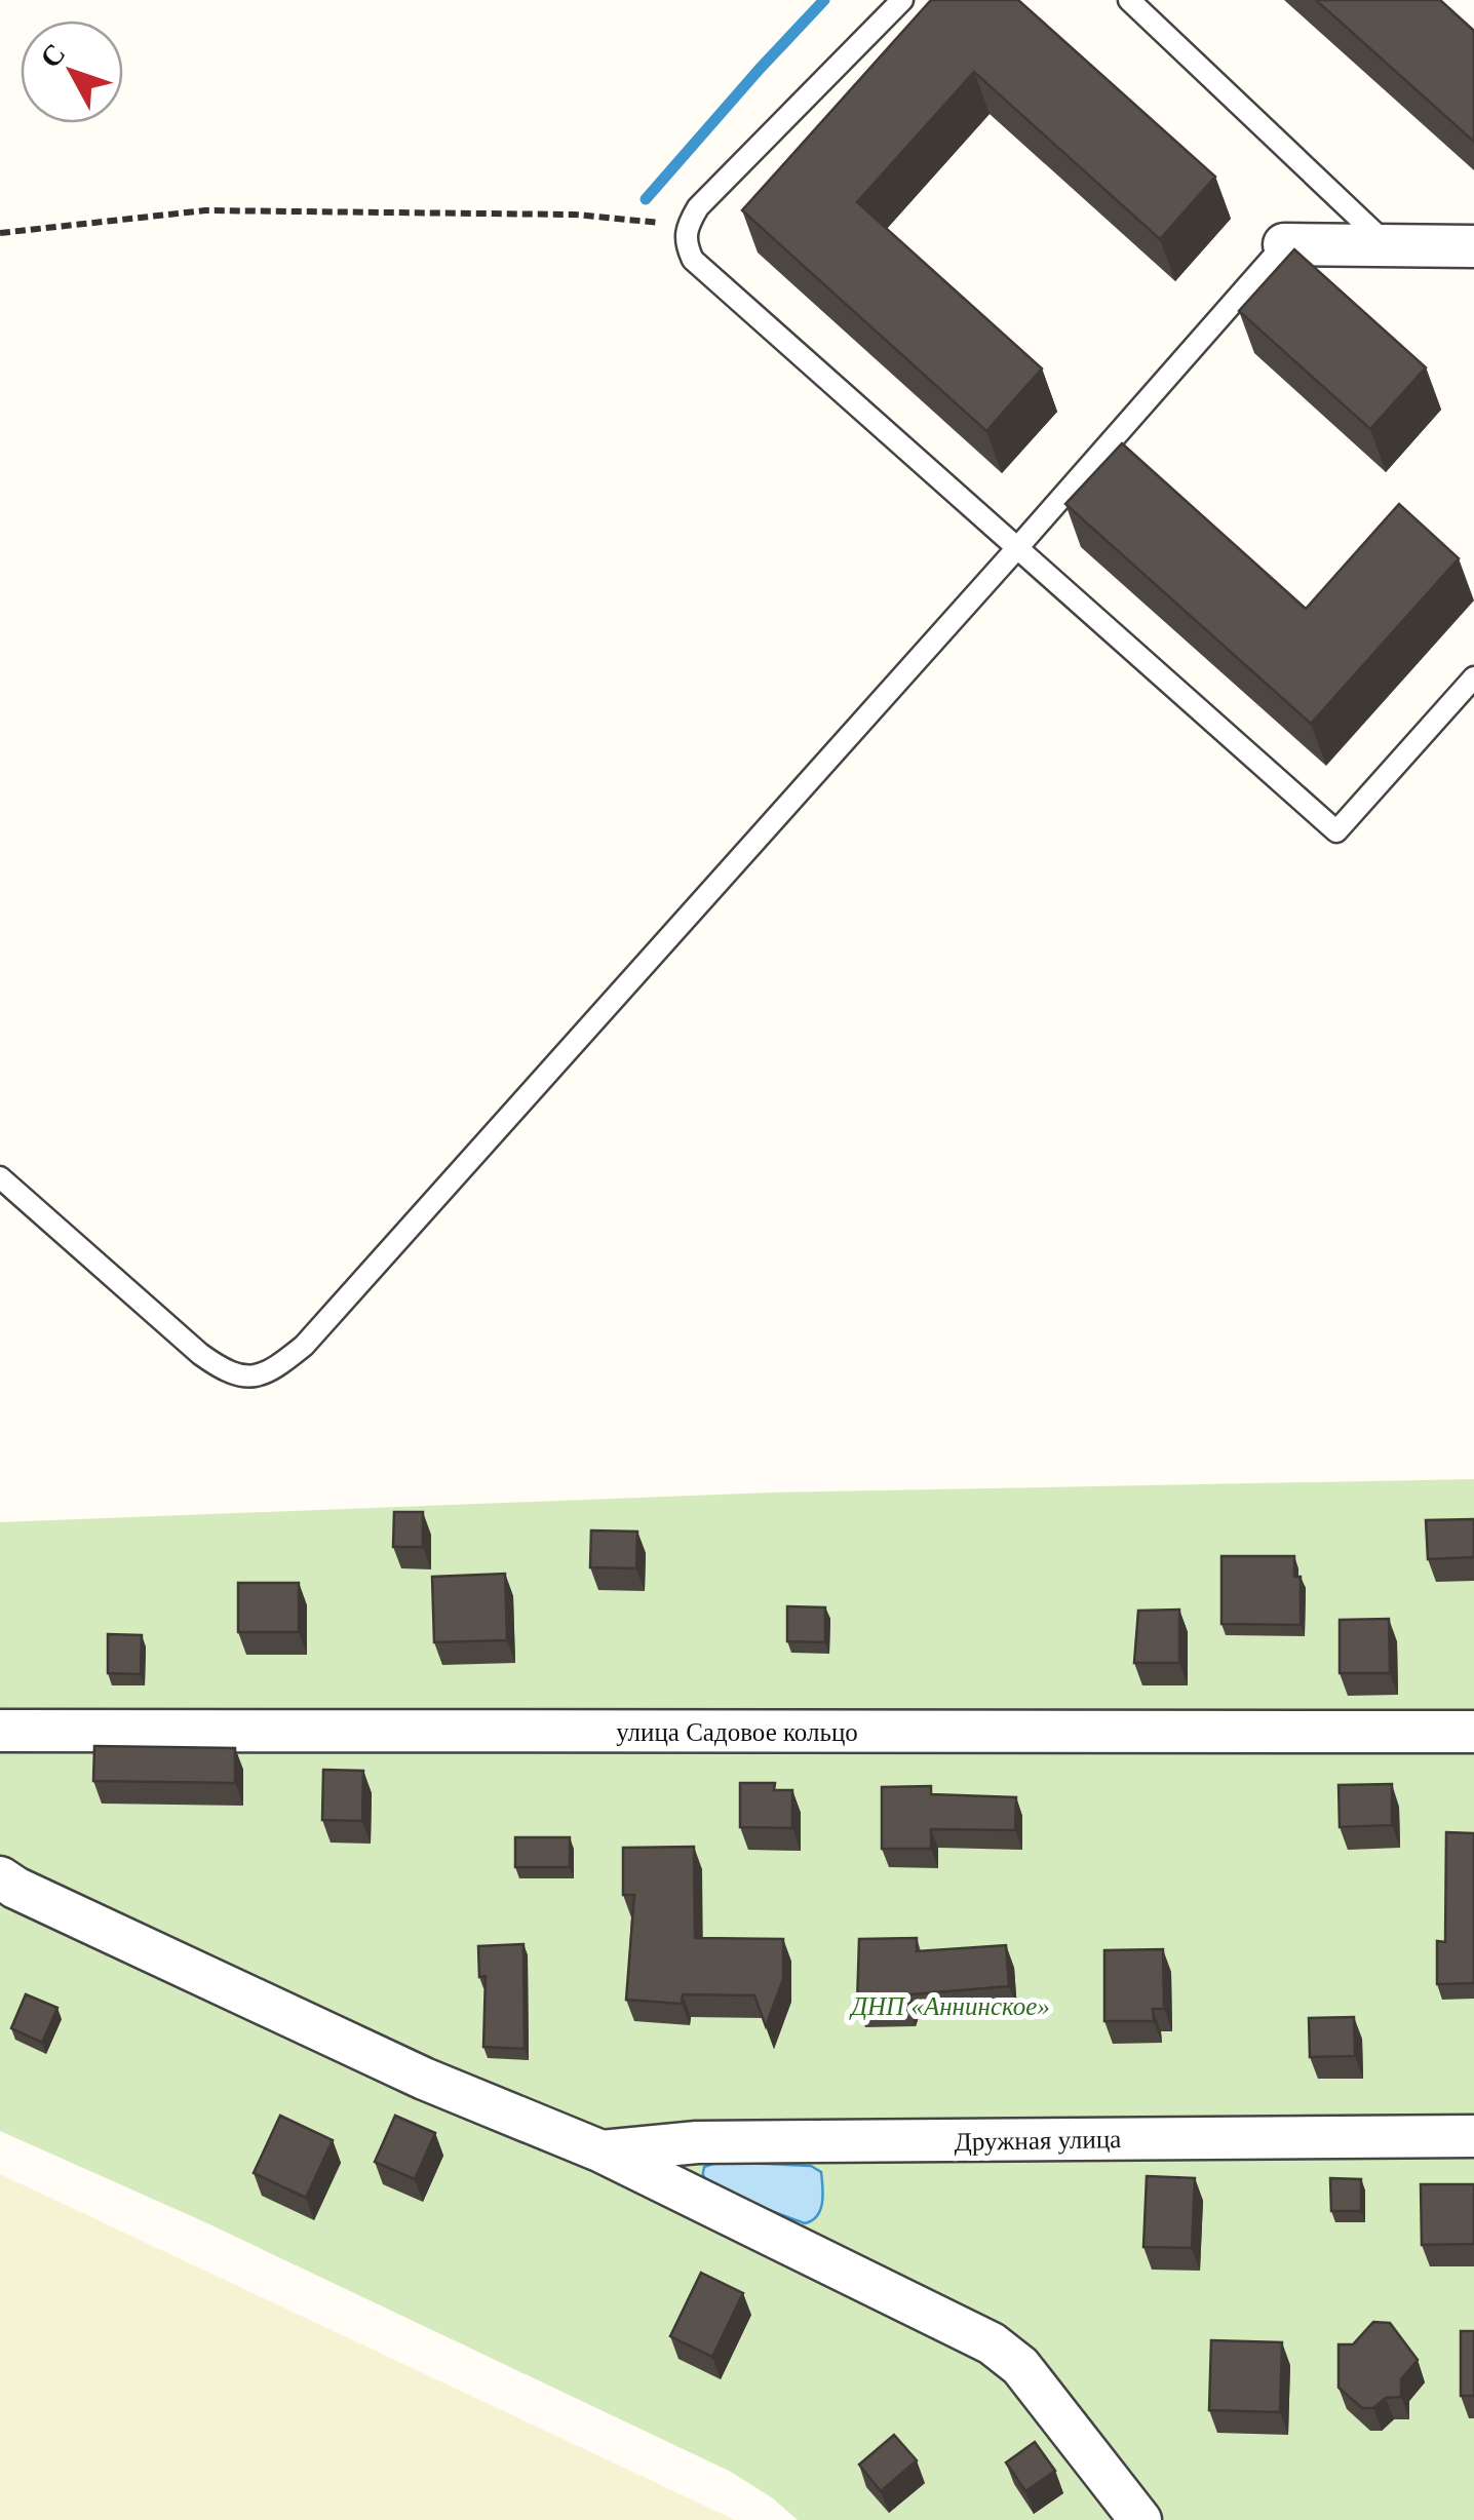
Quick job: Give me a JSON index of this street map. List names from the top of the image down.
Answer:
{
  "streets": {
    "street": ["улица Садовое кольцо", "Дружная улица"]
  },
  "parks": ["ДНП «Аннинское»"],
  "north": "top left"
}
